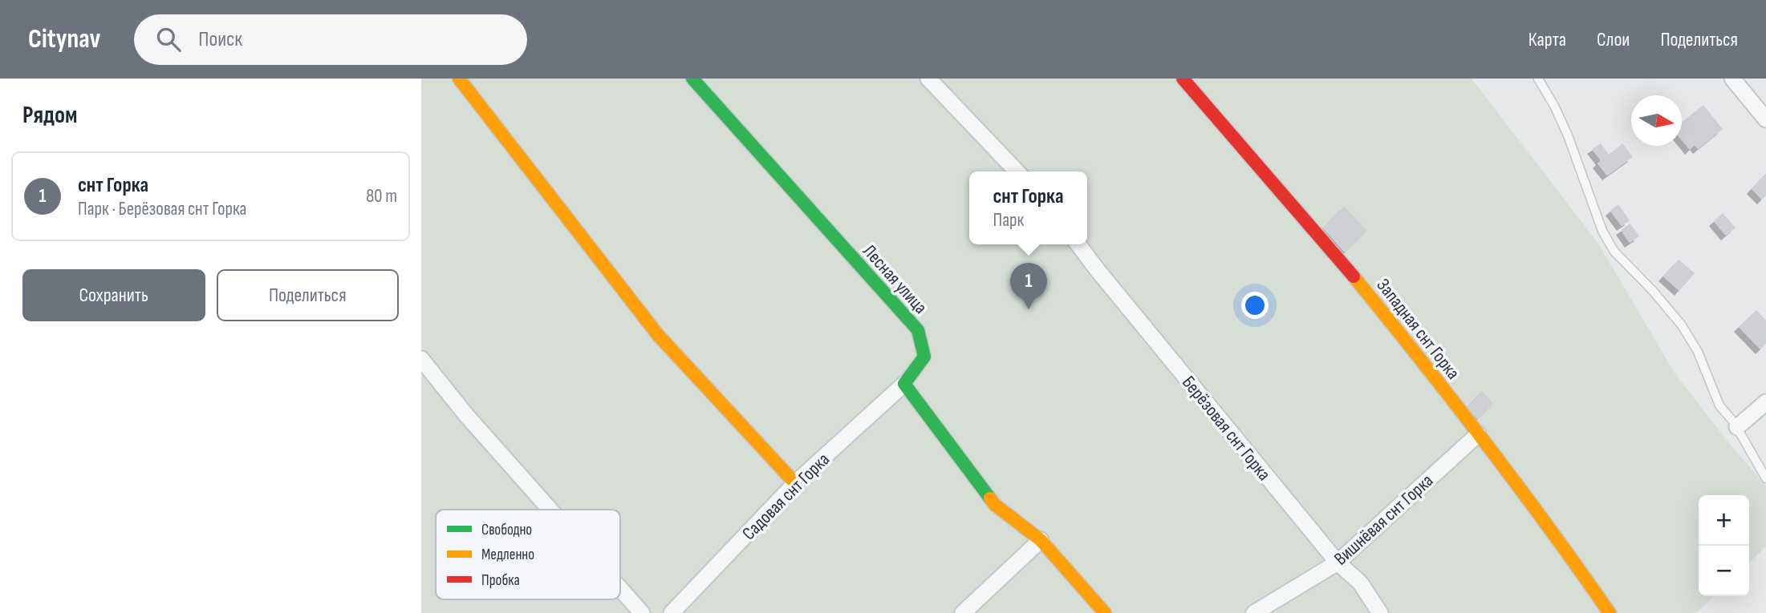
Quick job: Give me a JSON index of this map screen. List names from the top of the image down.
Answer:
{
  "streets": {
    "street": [
      "Лесная улица",
      "Западная снт Горка",
      "Берёзовая снт Горка",
      "Садовая снт Горка",
      "Вишнёвая снт Горка"
    ]
  },
  "crossings": [
    ["Лесная улица", "Садовая снт Горка"],
    ["Западная снт Горка", "Вишнёвая снт Горка"],
    ["Берёзовая снт Горка", "Вишнёвая снт Горка"]
  ],
  "legend": ["Свободно", "Медленно", "Пробка"],
  "north": "right",
  "page": {
    "header": "Citynav",
    "search": "Поиск",
    "nav": ["Карта", "Слои", "Поделиться"],
    "heading": "Рядом",
    "list": [
      {
        "mark": "1",
        "name": "снт Горка",
        "note": "Парк · Берёзовая снт Горка",
        "value": "80 m"
      }
    ],
    "popup": ["снт Горка", "Парк"],
    "buttons": ["Сохранить", "Поделиться"],
    "pins": "1",
    "map_buttons": ["+", "−"]
  }
}
